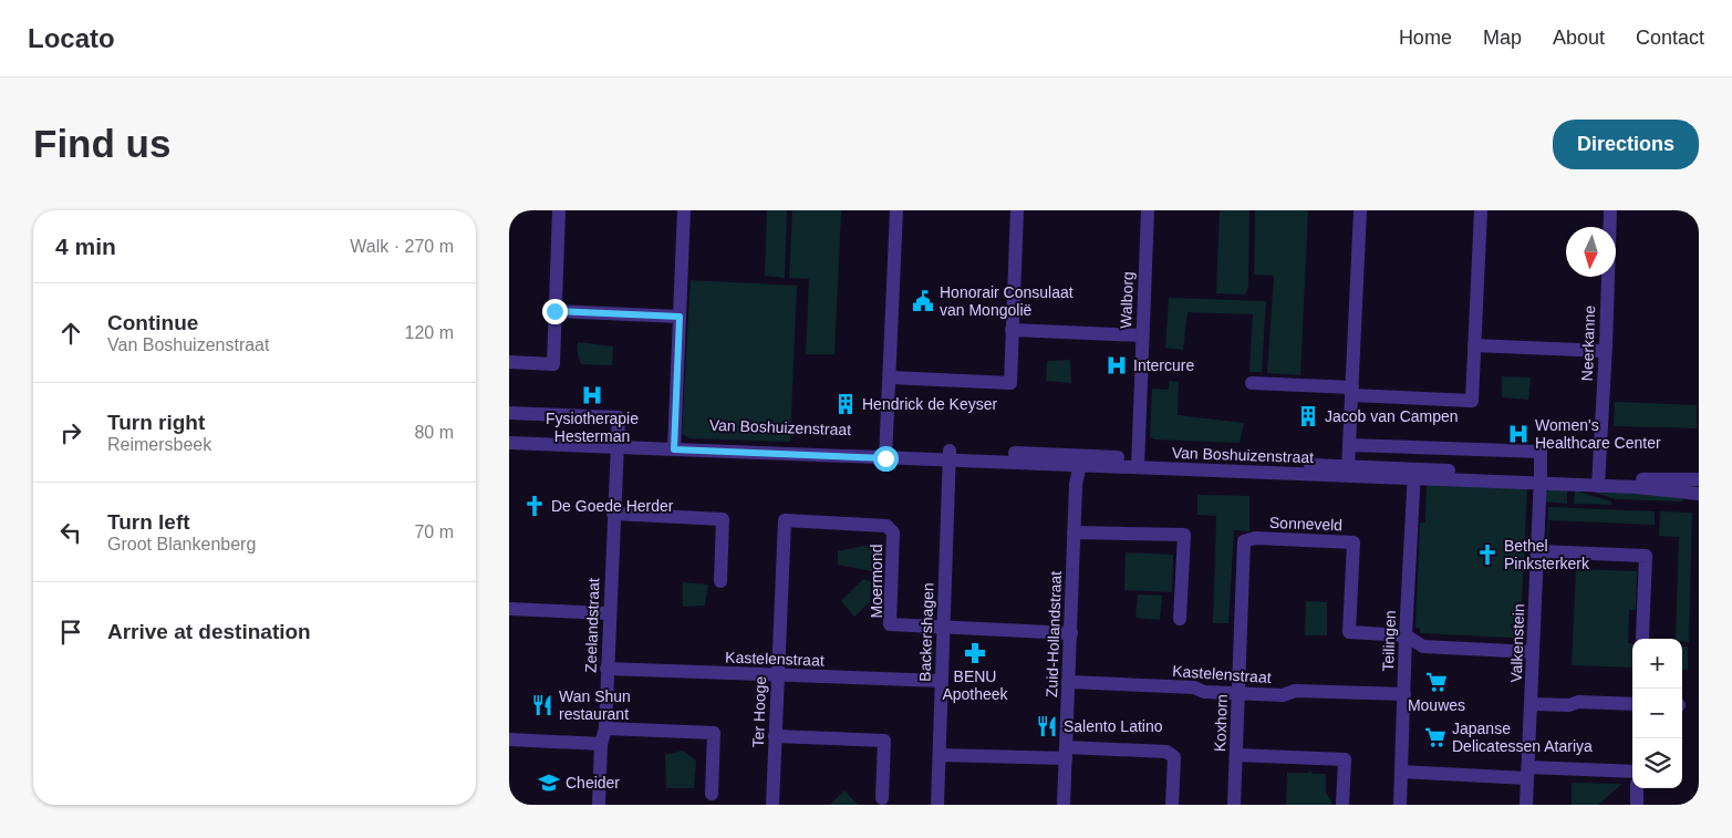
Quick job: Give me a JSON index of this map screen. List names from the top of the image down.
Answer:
{
  "streets": {
    "street": [
      "Walborg",
      "Neerkanne",
      "Van Boshuizenstraat",
      "Sonneveld",
      "Moermond",
      "Zeelandstraat",
      "Backershagen",
      "Zuid-Hollandstraat",
      "Teilingen",
      "Valkenstein",
      "Kastelenstraat",
      "Ter Hooge",
      "Koxhorn"
    ]
  },
  "crossings": [
    ["Walborg", "Van Boshuizenstraat"],
    ["Neerkanne", "Van Boshuizenstraat"],
    ["Van Boshuizenstraat", "Zeelandstraat"],
    ["Van Boshuizenstraat", "Backershagen"],
    ["Van Boshuizenstraat", "Zuid-Hollandstraat"],
    ["Van Boshuizenstraat", "Teilingen"],
    ["Van Boshuizenstraat", "Valkenstein"],
    ["Sonneveld", "Teilingen"],
    ["Sonneveld", "Koxhorn"],
    ["Moermond", "Backershagen"],
    ["Moermond", "Ter Hooge"],
    ["Zeelandstraat", "Kastelenstraat"],
    ["Backershagen", "Kastelenstraat"],
    ["Zuid-Hollandstraat", "Kastelenstraat"],
    ["Teilingen", "Kastelenstraat"],
    ["Kastelenstraat", "Ter Hooge"],
    ["Kastelenstraat", "Koxhorn"]
  ],
  "places": {
    "public building": ["Honorair Consulaat van Mongolië"],
    "hospital": ["Intercure", "Fysiotherapie Hesterman", "Women's Healthcare Center"],
    "building": ["Hendrick de Keyser", "Jacob van Campen"],
    "church": ["De Goede Herder", "Bethel Pinksterkerk"],
    "pharmacy": ["BENU Apotheek"],
    "supermarket": ["Mouwes", "Japanse Delicatessen Atariya"],
    "restaurant": ["Wan Shun restaurant", "Salento Latino"],
    "school or university": ["Cheider"]
  },
  "north": "bottom",
  "page": {
    "header": "Locato",
    "nav": [
      "Home",
      "Map",
      "About",
      "Contact"
    ],
    "buttons": "Directions",
    "title": "Find us",
    "heading": ["4 min", "Walk · 270 m"],
    "list": [
      ["Continue", "Van Boshuizenstraat", "120 m"],
      ["Turn right", "Reimersbeek", "80 m"],
      ["Turn left", "Groot Blankenberg", "70 m"],
      "Arrive at destination"
    ],
    "map_buttons": ["+", "−"]
  }
}
